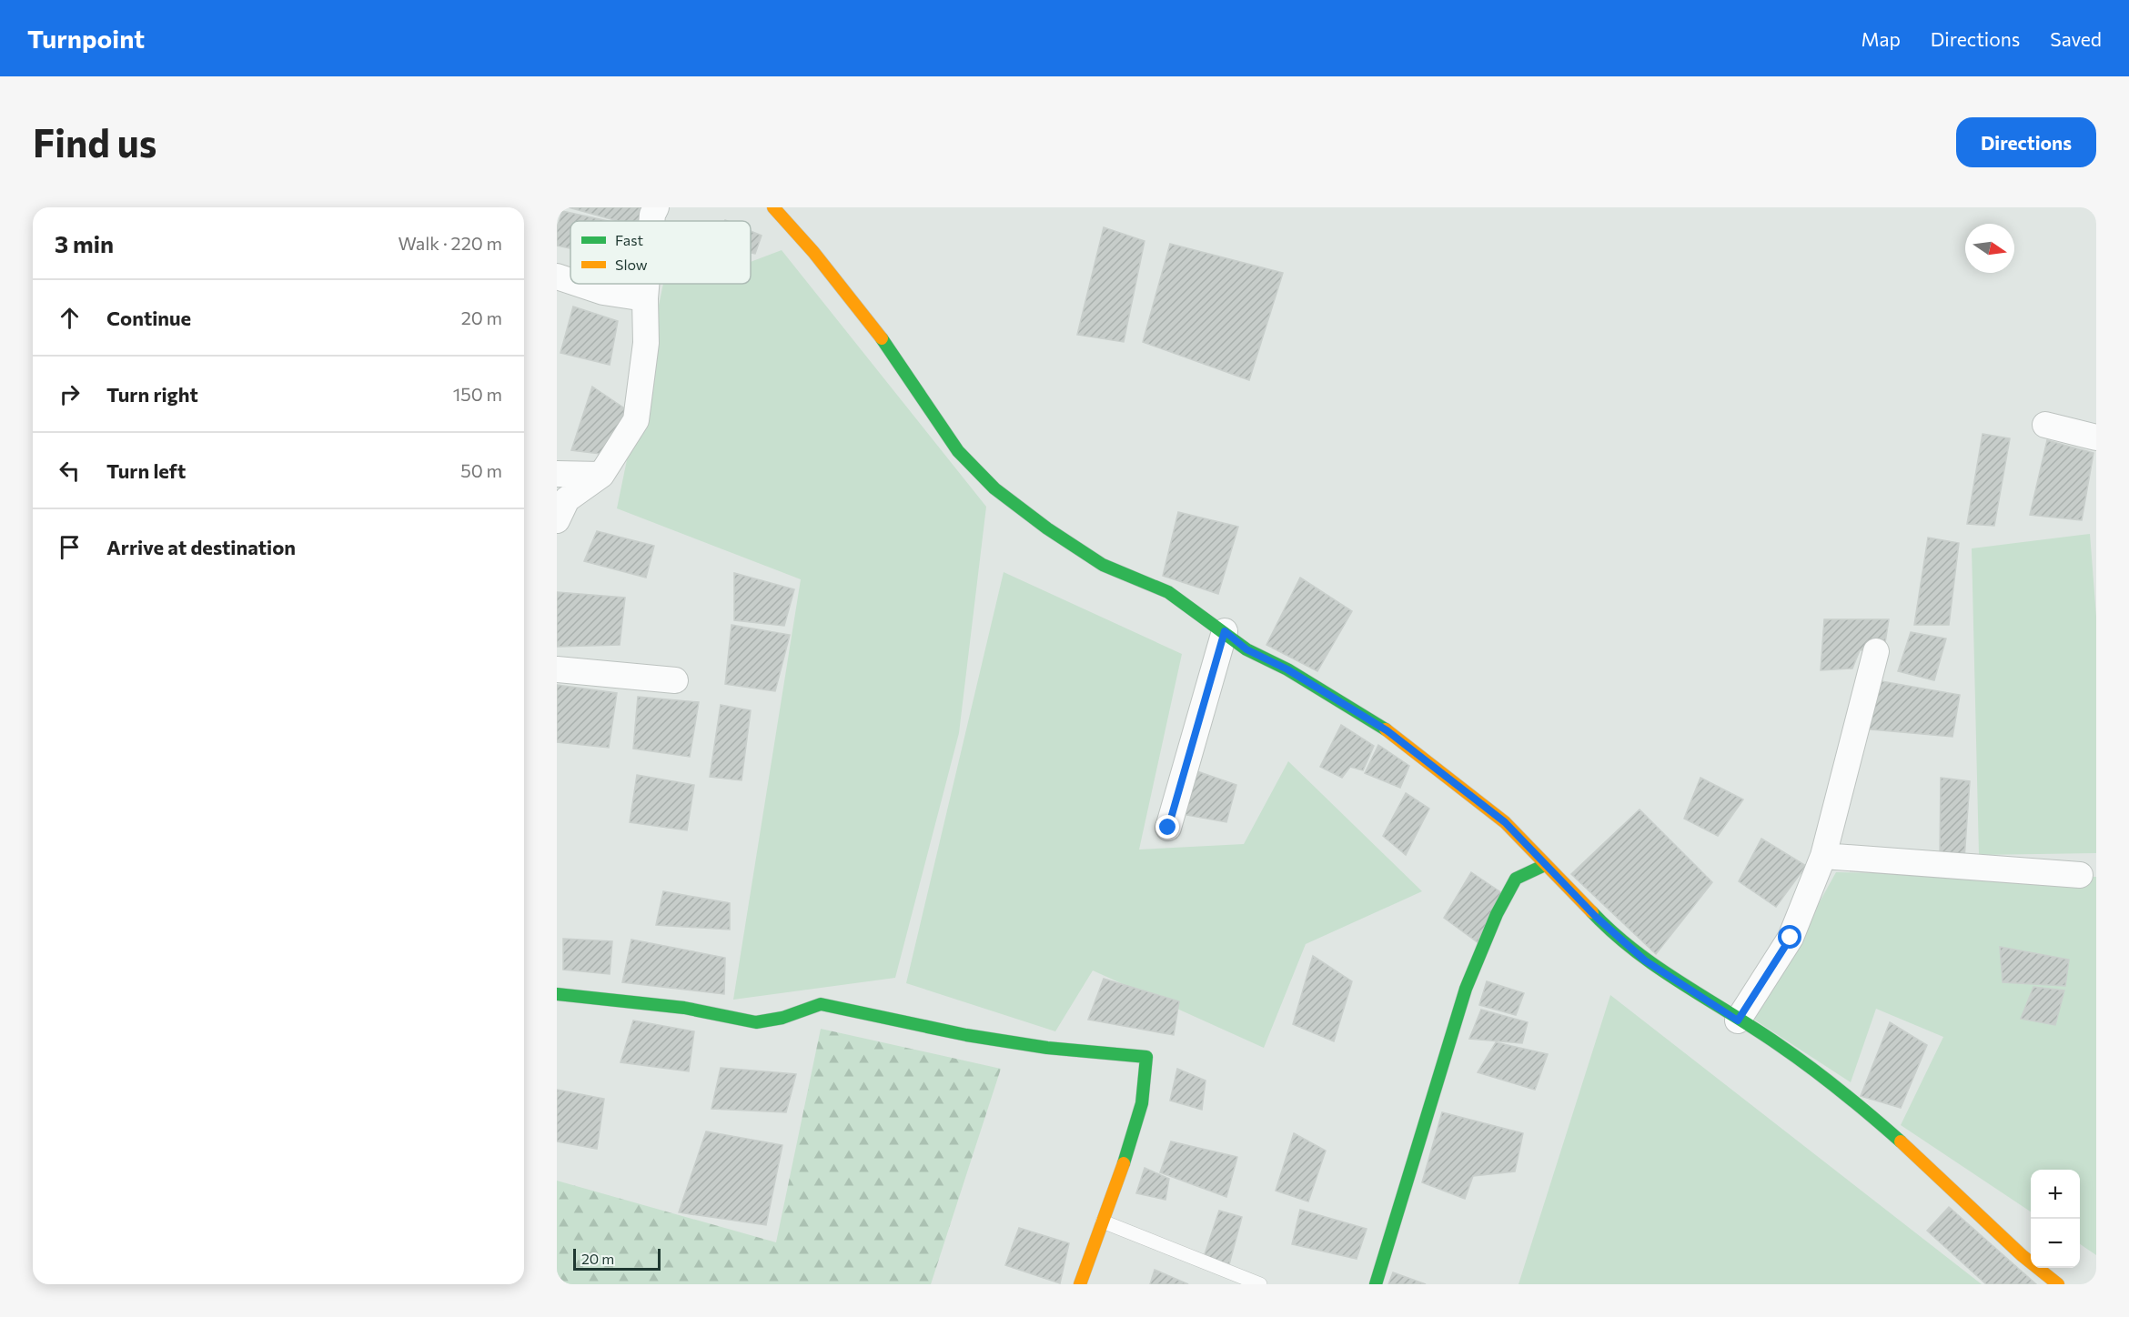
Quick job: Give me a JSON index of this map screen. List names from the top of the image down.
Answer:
{
  "legend": ["Fast", "Slow"],
  "scale_bar": "20 m",
  "north": "right",
  "page": {
    "header": "Turnpoint",
    "nav": ["Map", "Directions", "Saved"],
    "buttons": "Directions",
    "title": "Find us",
    "heading": ["3 min", "Walk · 220 m"],
    "list": [
      ["Continue", "20 m"],
      ["Turn right", "150 m"],
      ["Turn left", "50 m"],
      "Arrive at destination"
    ],
    "map_buttons": ["+", "−"],
    "scale": "20 m"
  }
}
